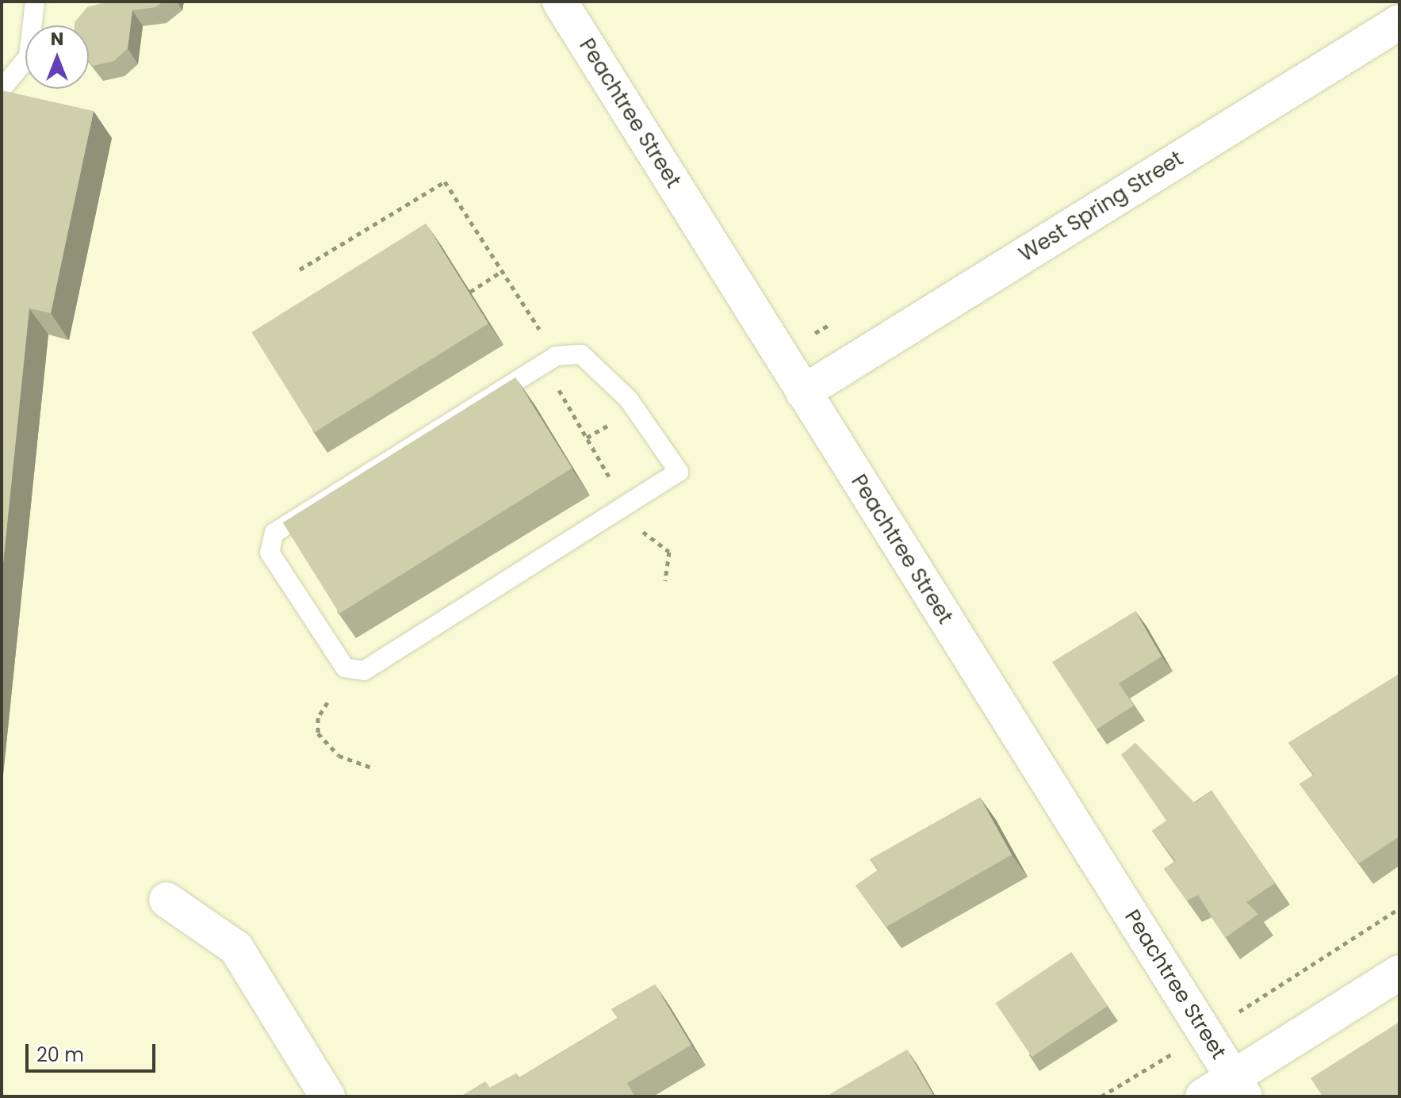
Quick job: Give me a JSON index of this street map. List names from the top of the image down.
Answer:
{
  "streets": {
    "main road": ["Peachtree Street", "West Spring Street"]
  },
  "crossings": [
    ["Peachtree Street", "West Spring Street"]
  ],
  "scale_bar": "20 m",
  "north": "top"
}
